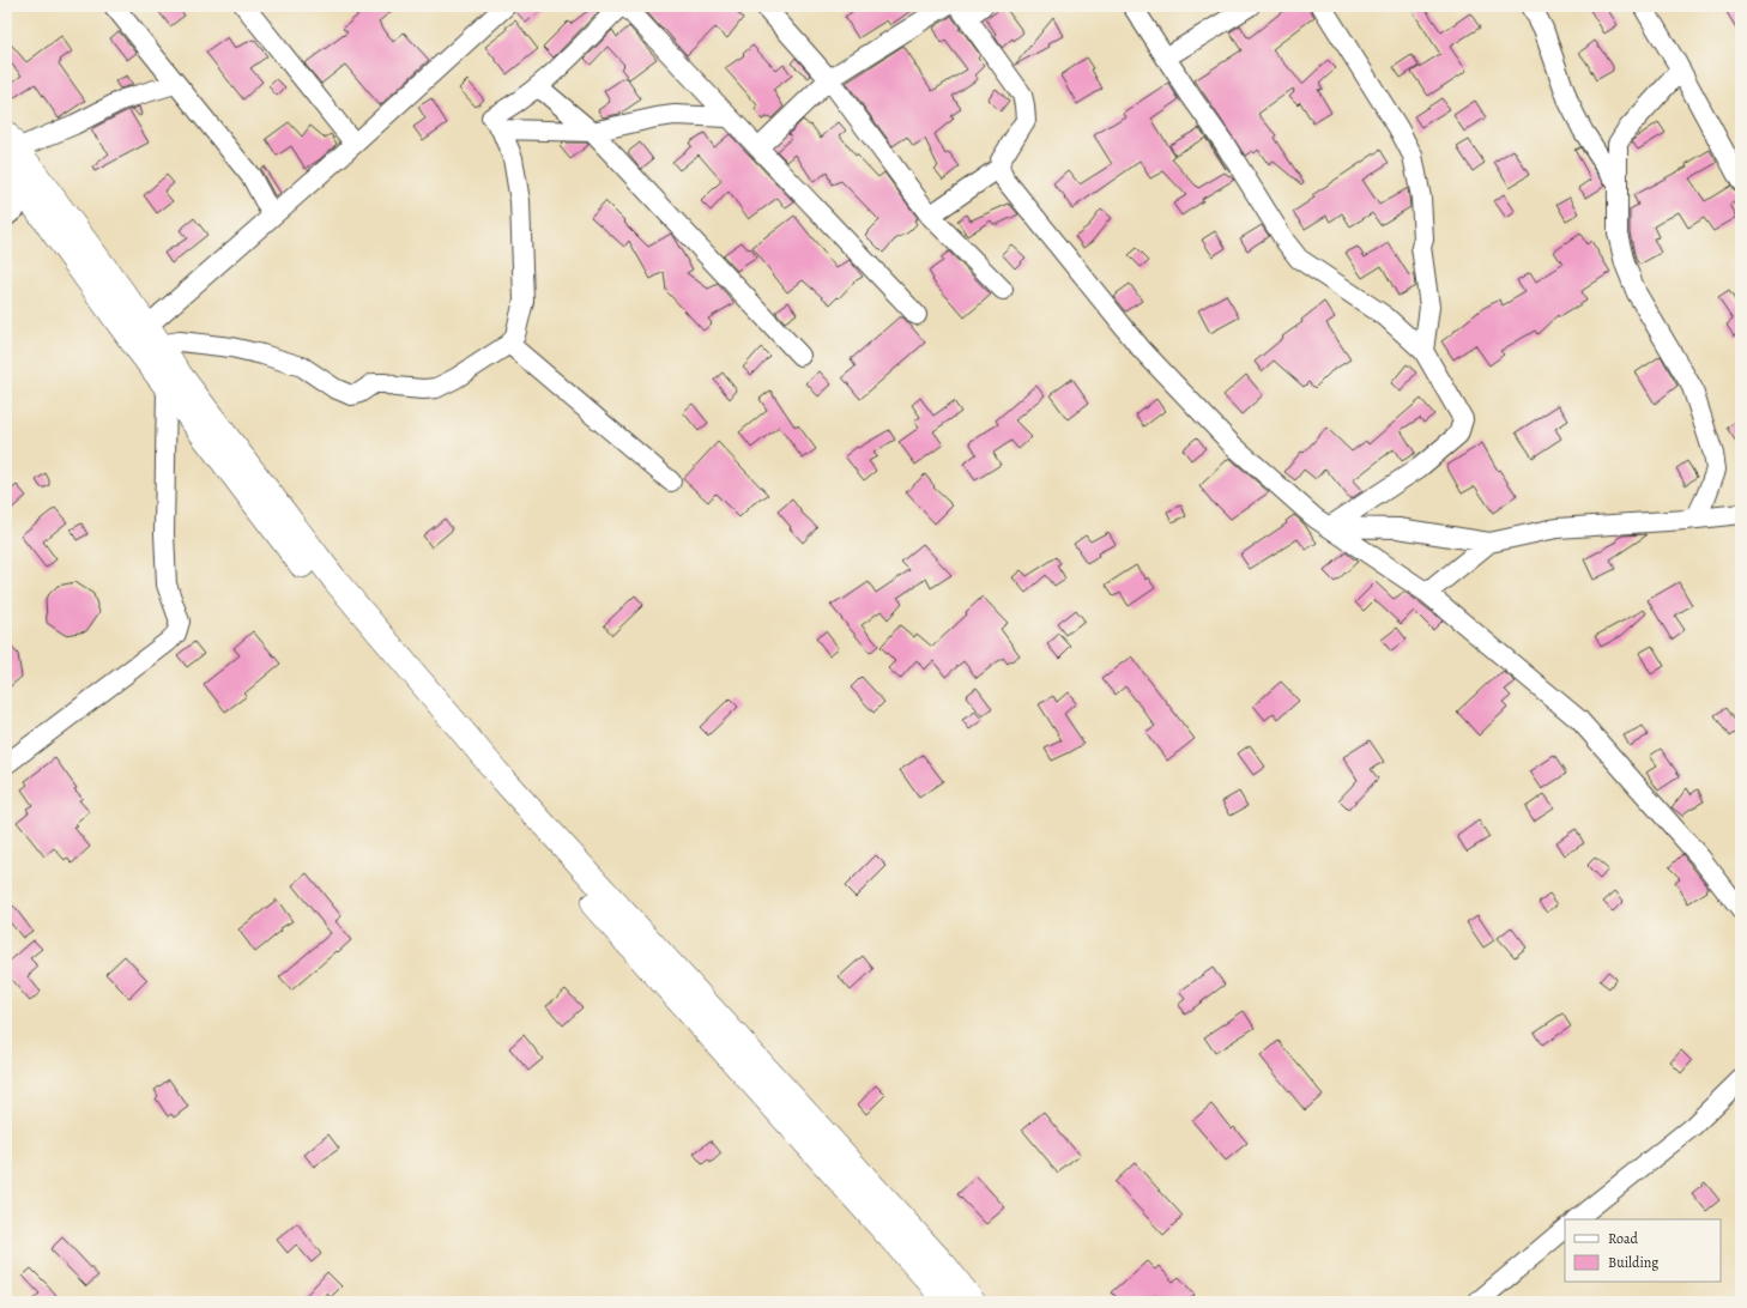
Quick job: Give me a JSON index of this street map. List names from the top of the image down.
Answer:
{
  "legend": ["Road", "Building"]
}
